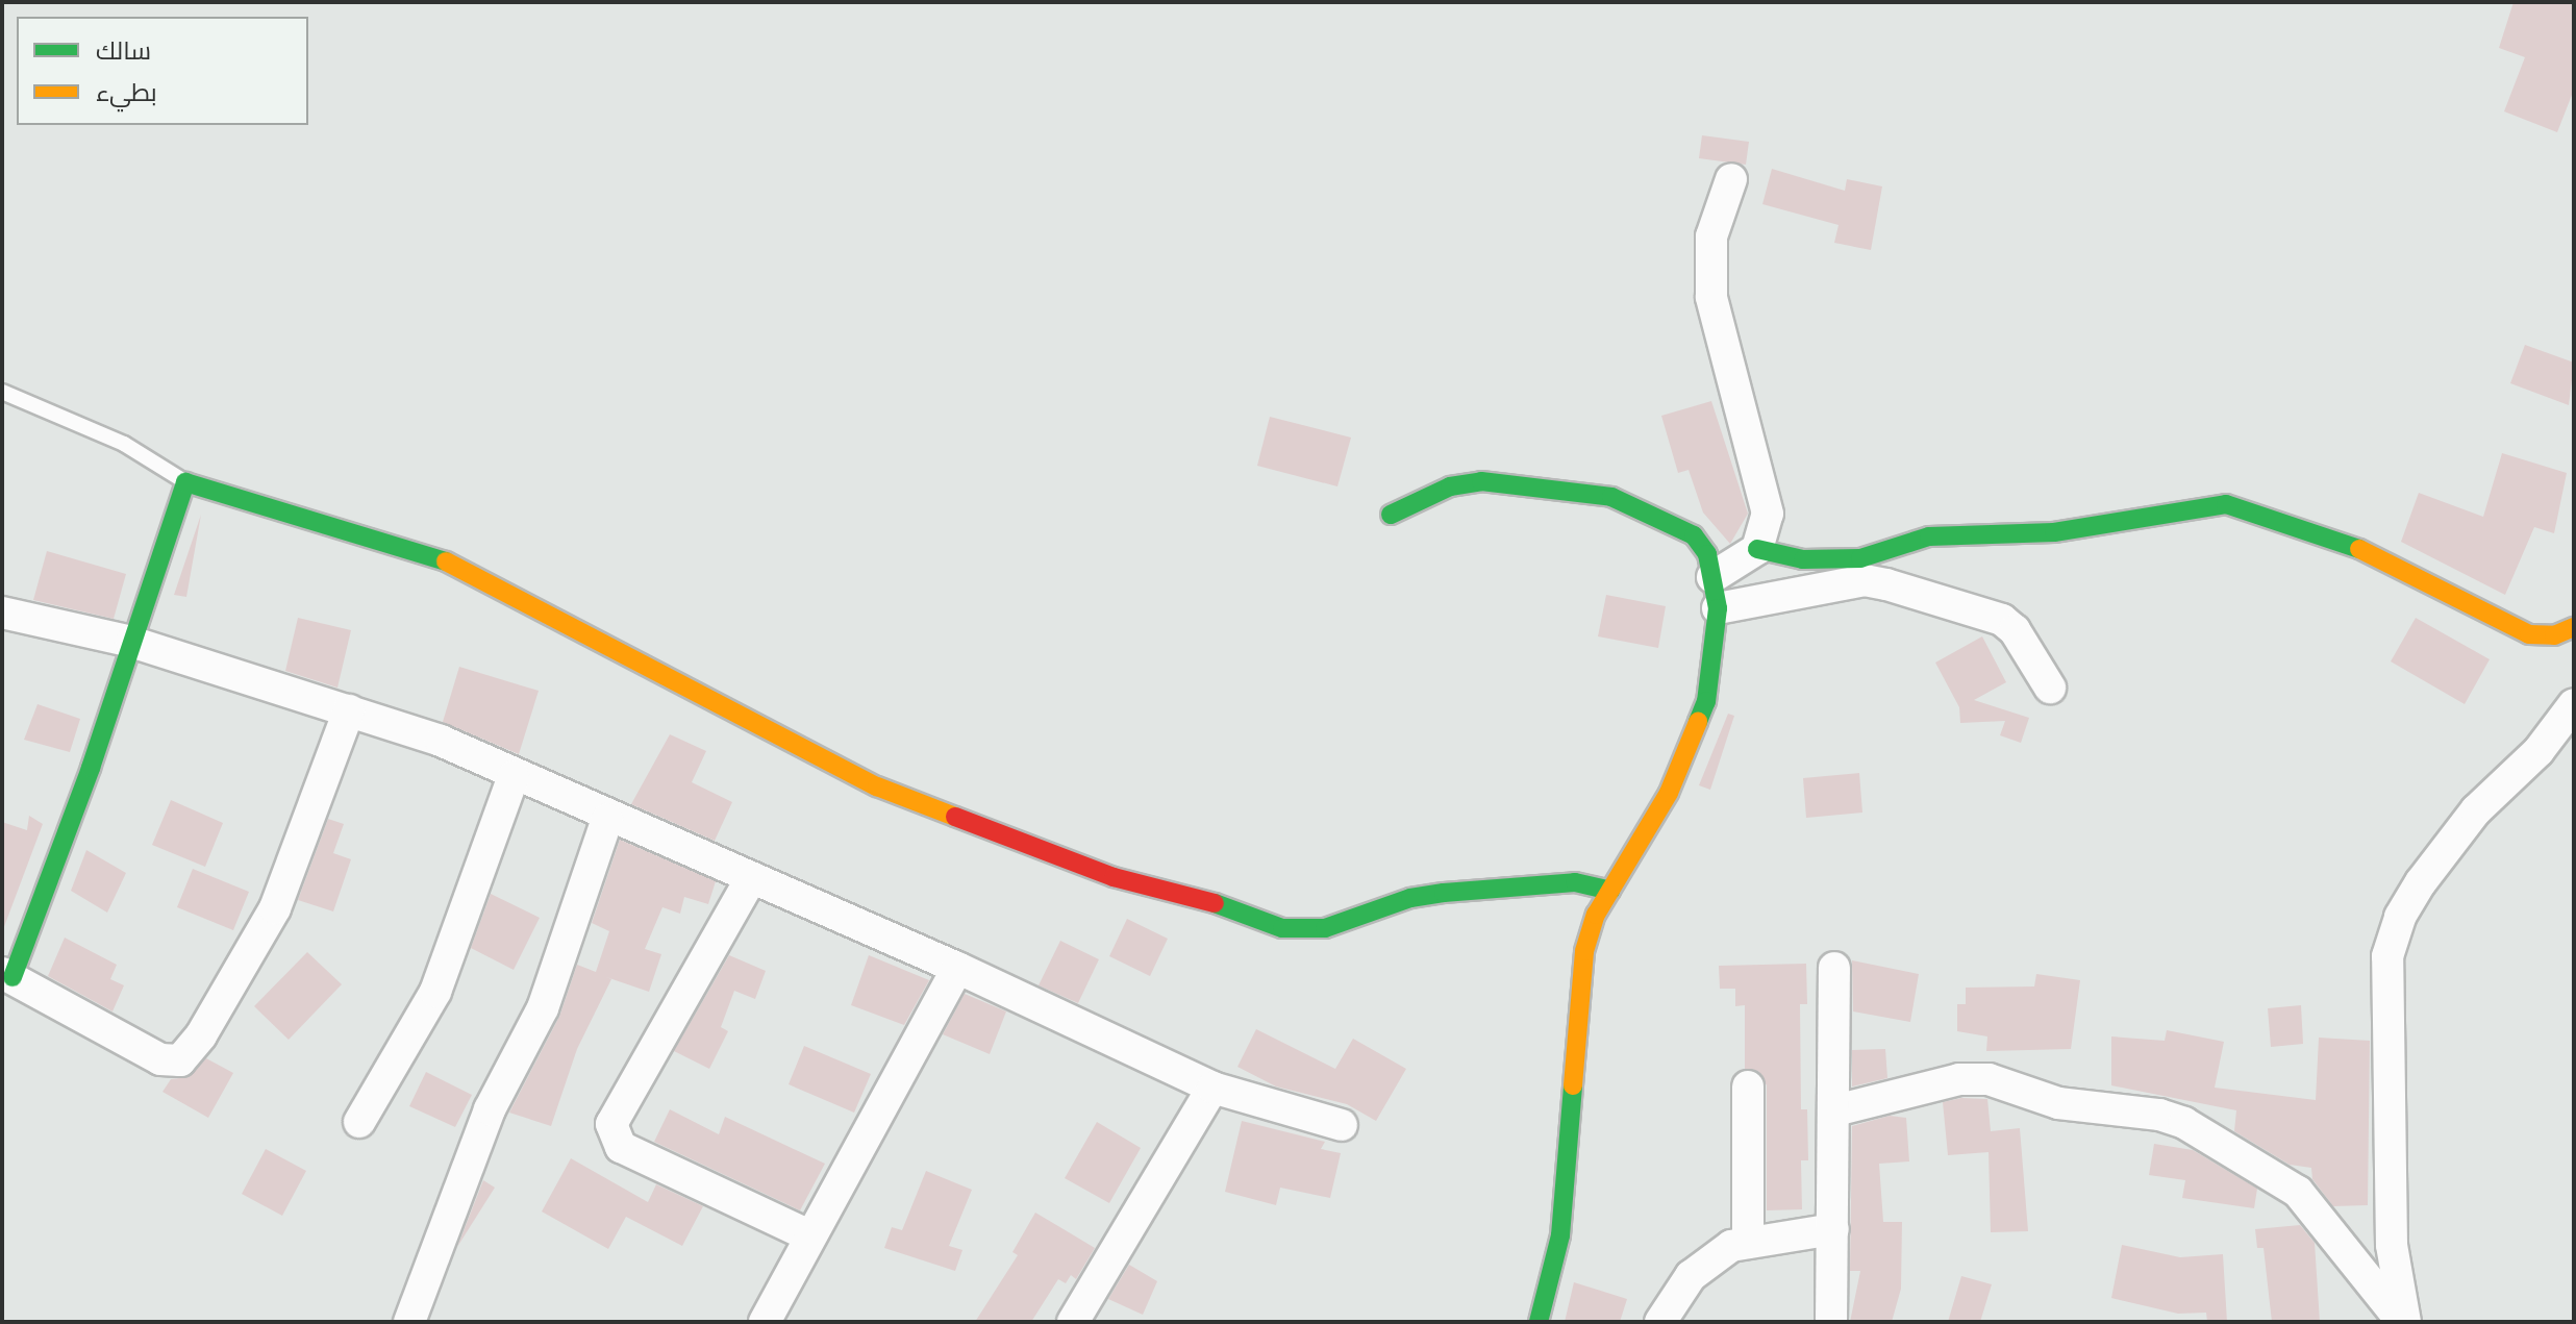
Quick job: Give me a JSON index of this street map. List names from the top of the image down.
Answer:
{
  "legend": ["سالك", "بطيء"]
}
